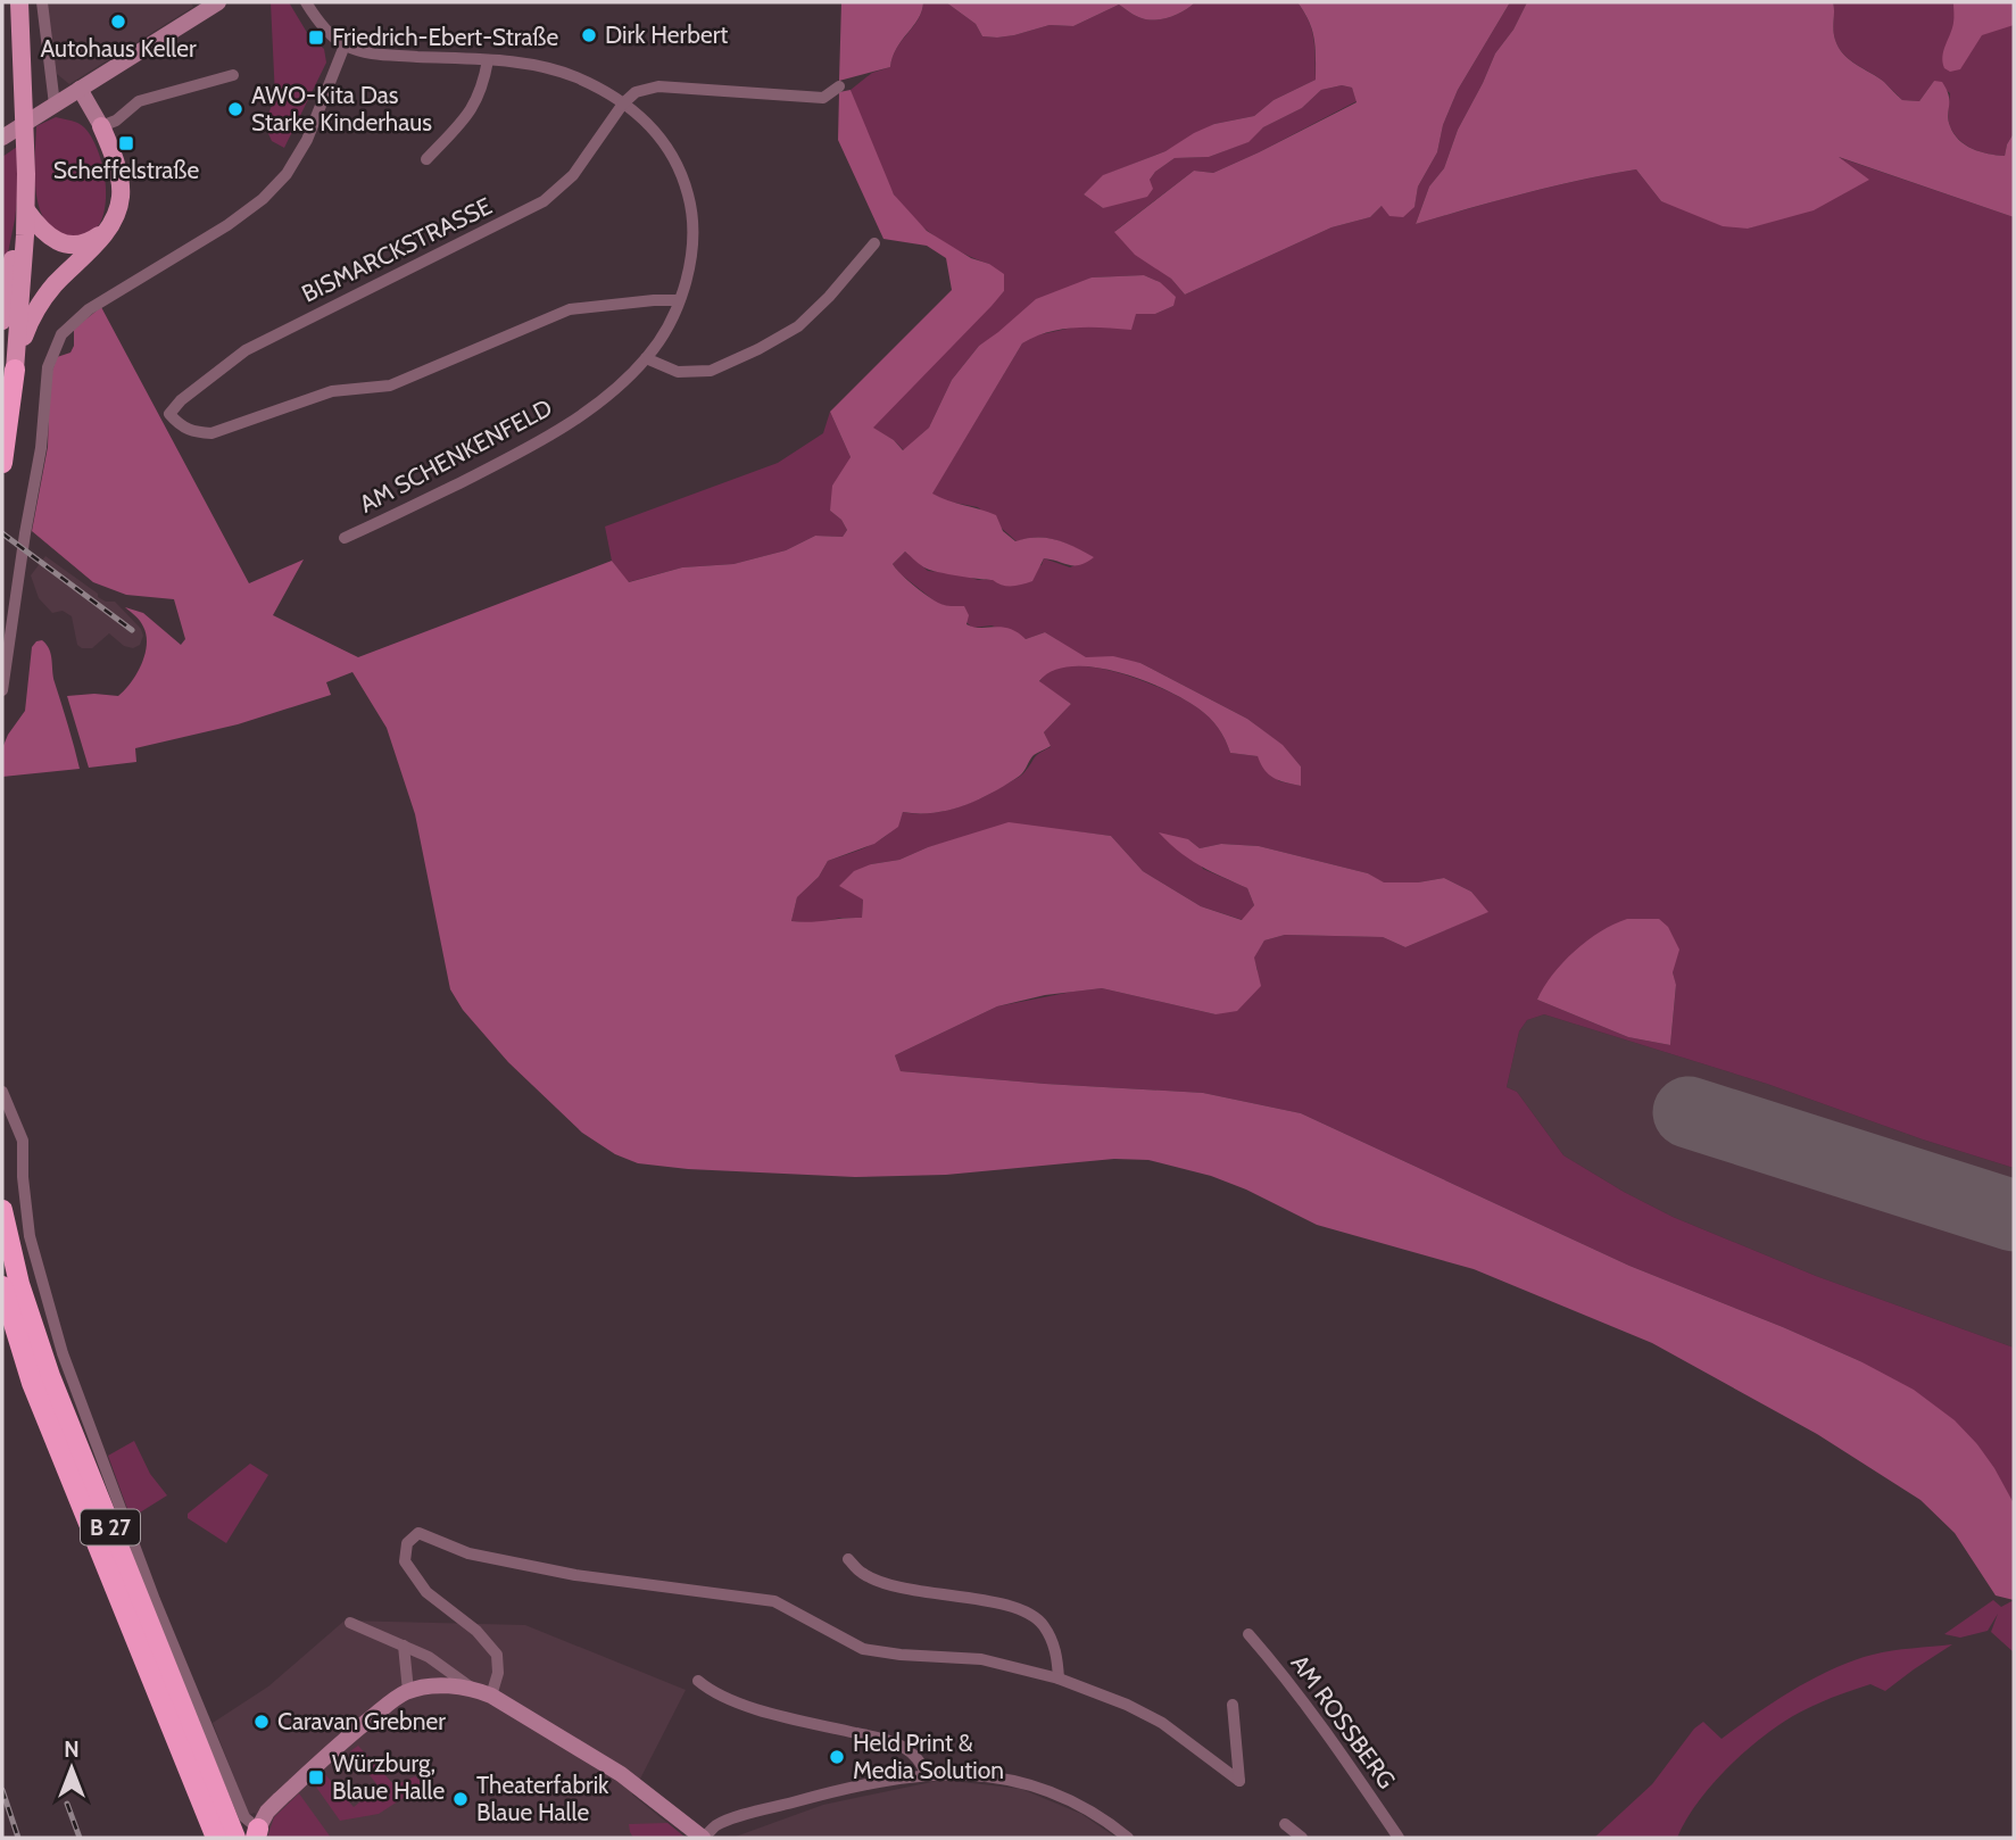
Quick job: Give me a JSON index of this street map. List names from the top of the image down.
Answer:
{
  "streets": {
    "highway": ["B 27"],
    "street": ["BISMARCKSTRASSE", "AM SCHENKENFELD", "AM ROSSBERG"]
  },
  "crossings": [
    ["BISMARCKSTRASSE", "AM SCHENKENFELD"]
  ],
  "places": {
    "other": [
      "Autohaus Keller",
      "Dirk Herbert",
      "AWO-Kita Das Starke Kinderhaus",
      "Caravan Grebner",
      "Held Print & Media Solution",
      "Theaterfabrik Blaue Halle"
    ],
    "transit": ["Friedrich-Ebert-Straße", "Scheffelstraße", "Würzburg, Blaue Halle"]
  },
  "north": "top"
}
